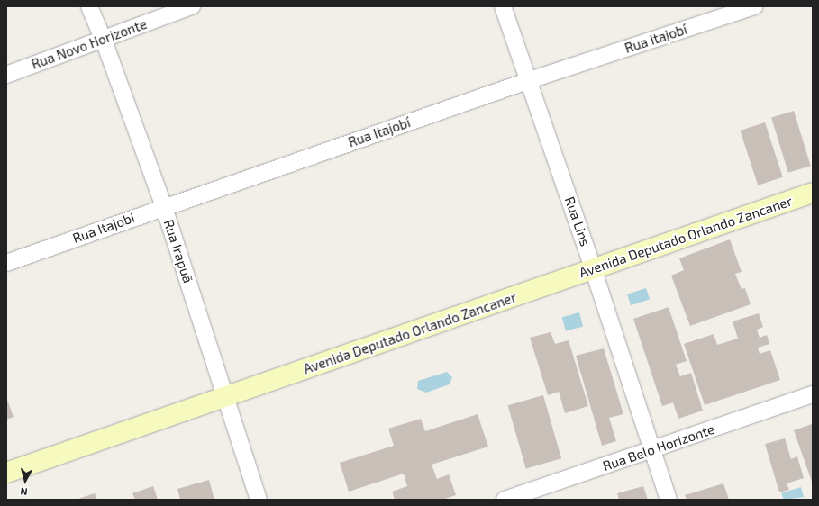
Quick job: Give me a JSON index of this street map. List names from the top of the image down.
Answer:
{
  "streets": {
    "street": [
      "Rua Itajobí",
      "Rua Novo Horizonte",
      "Rua Lins",
      "Avenida Deputado Orlando Zancaner",
      "Rua Irapuã",
      "Rua Belo Horizonte"
    ]
  },
  "crossings": [
    ["Rua Itajobí", "Rua Lins"],
    ["Rua Itajobí", "Rua Irapuã"],
    ["Rua Novo Horizonte", "Rua Irapuã"],
    ["Rua Lins", "Avenida Deputado Orlando Zancaner"],
    ["Rua Lins", "Rua Belo Horizonte"],
    ["Avenida Deputado Orlando Zancaner", "Rua Irapuã"]
  ],
  "north": "bottom"
}
